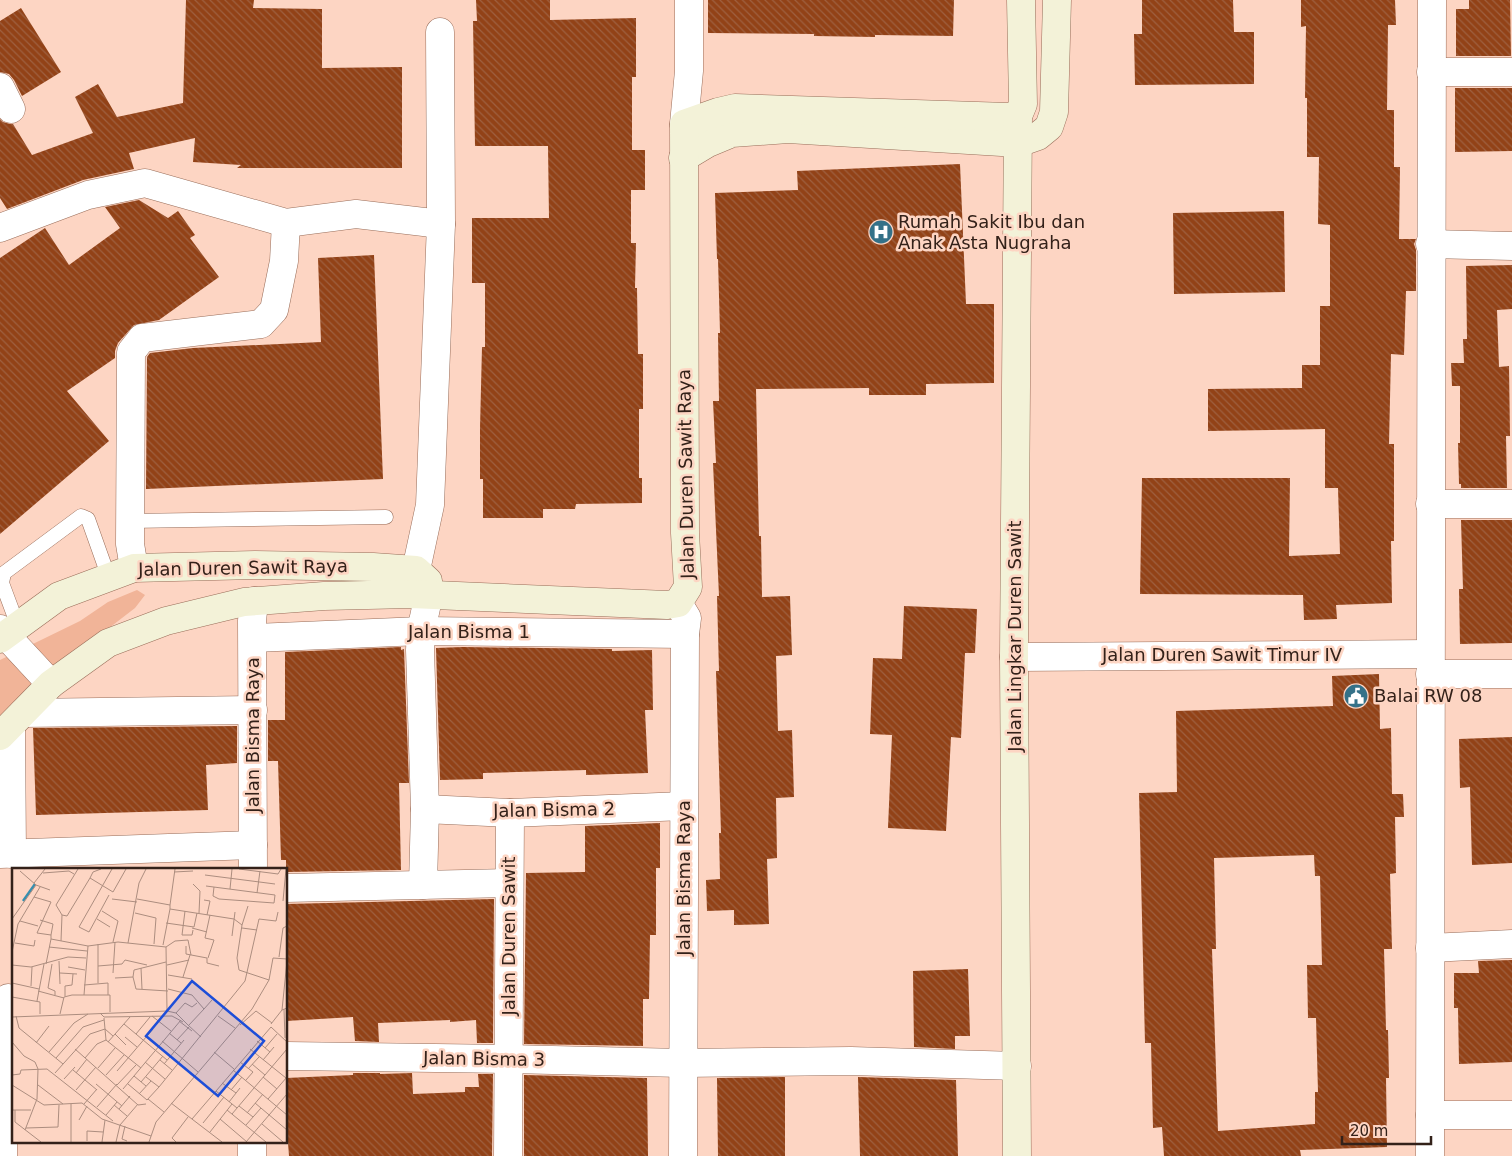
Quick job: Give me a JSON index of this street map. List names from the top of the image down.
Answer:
{
  "streets": {
    "street": [
      "Jalan Duren Sawit Raya",
      "Jalan Bisma 1",
      "Jalan Lingkar Duren Sawit",
      "Jalan Duren Sawit Timur IV",
      "Jalan Bisma Raya",
      "Jalan Bisma 2",
      "Jalan Duren Sawit",
      "Jalan Bisma 3"
    ]
  },
  "crossings": [
    ["Jalan Duren Sawit Raya", "Jalan Bisma Raya"],
    ["Jalan Bisma 1", "Jalan Bisma Raya"],
    ["Jalan Lingkar Duren Sawit", "Jalan Duren Sawit Timur IV"],
    ["Jalan Lingkar Duren Sawit", "Jalan Bisma 3"],
    ["Jalan Bisma Raya", "Jalan Bisma 2"],
    ["Jalan Bisma Raya", "Jalan Bisma 3"],
    ["Jalan Bisma 2", "Jalan Duren Sawit"],
    ["Jalan Duren Sawit", "Jalan Bisma 3"]
  ],
  "places": {
    "hospital": ["Rumah Sakit Ibu dan Anak Asta Nugraha"],
    "public building": ["Balai RW 08"]
  },
  "scale_bar": "20 m"
}
